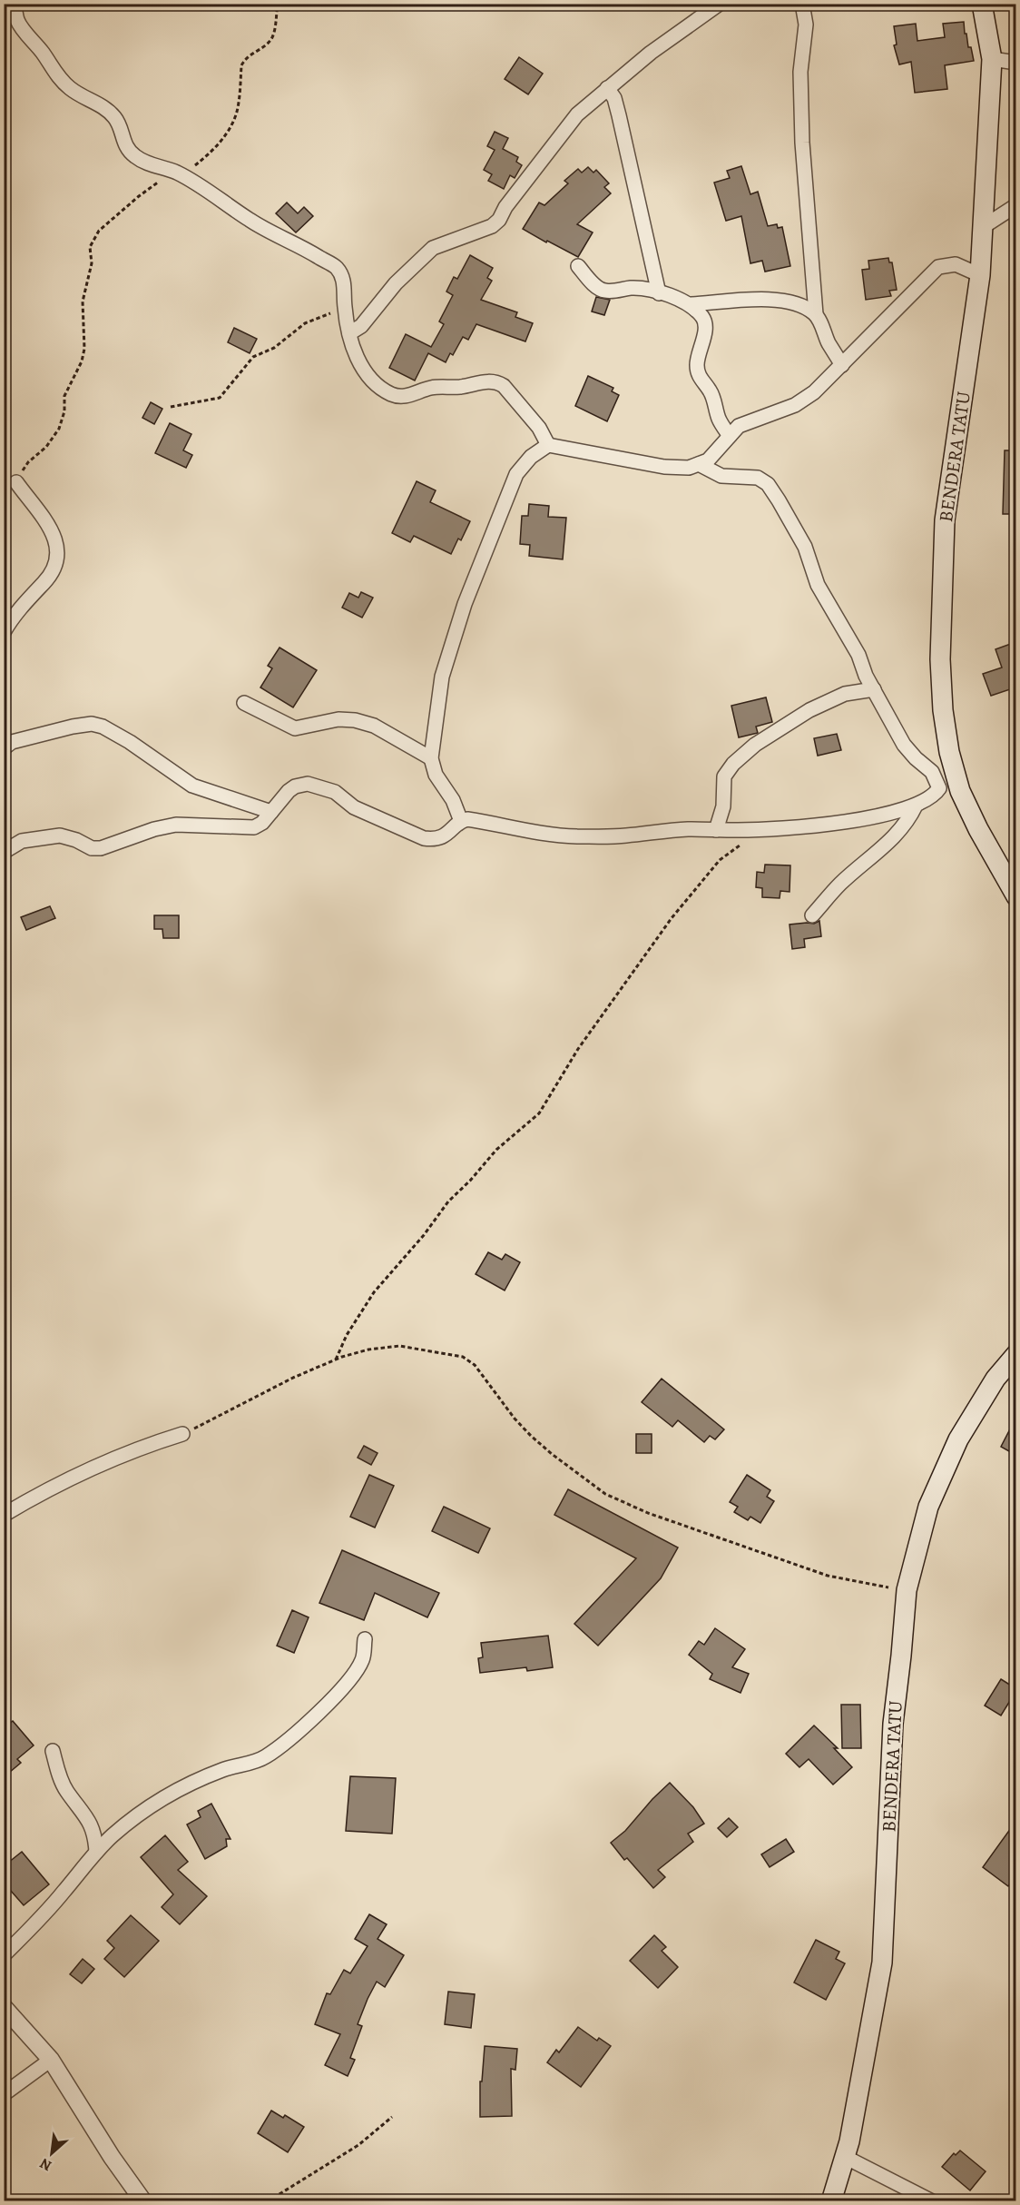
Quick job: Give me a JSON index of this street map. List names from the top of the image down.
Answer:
{
  "streets": {
    "main road": ["BENDERA TATU"]
  },
  "north": "bottom left"
}
